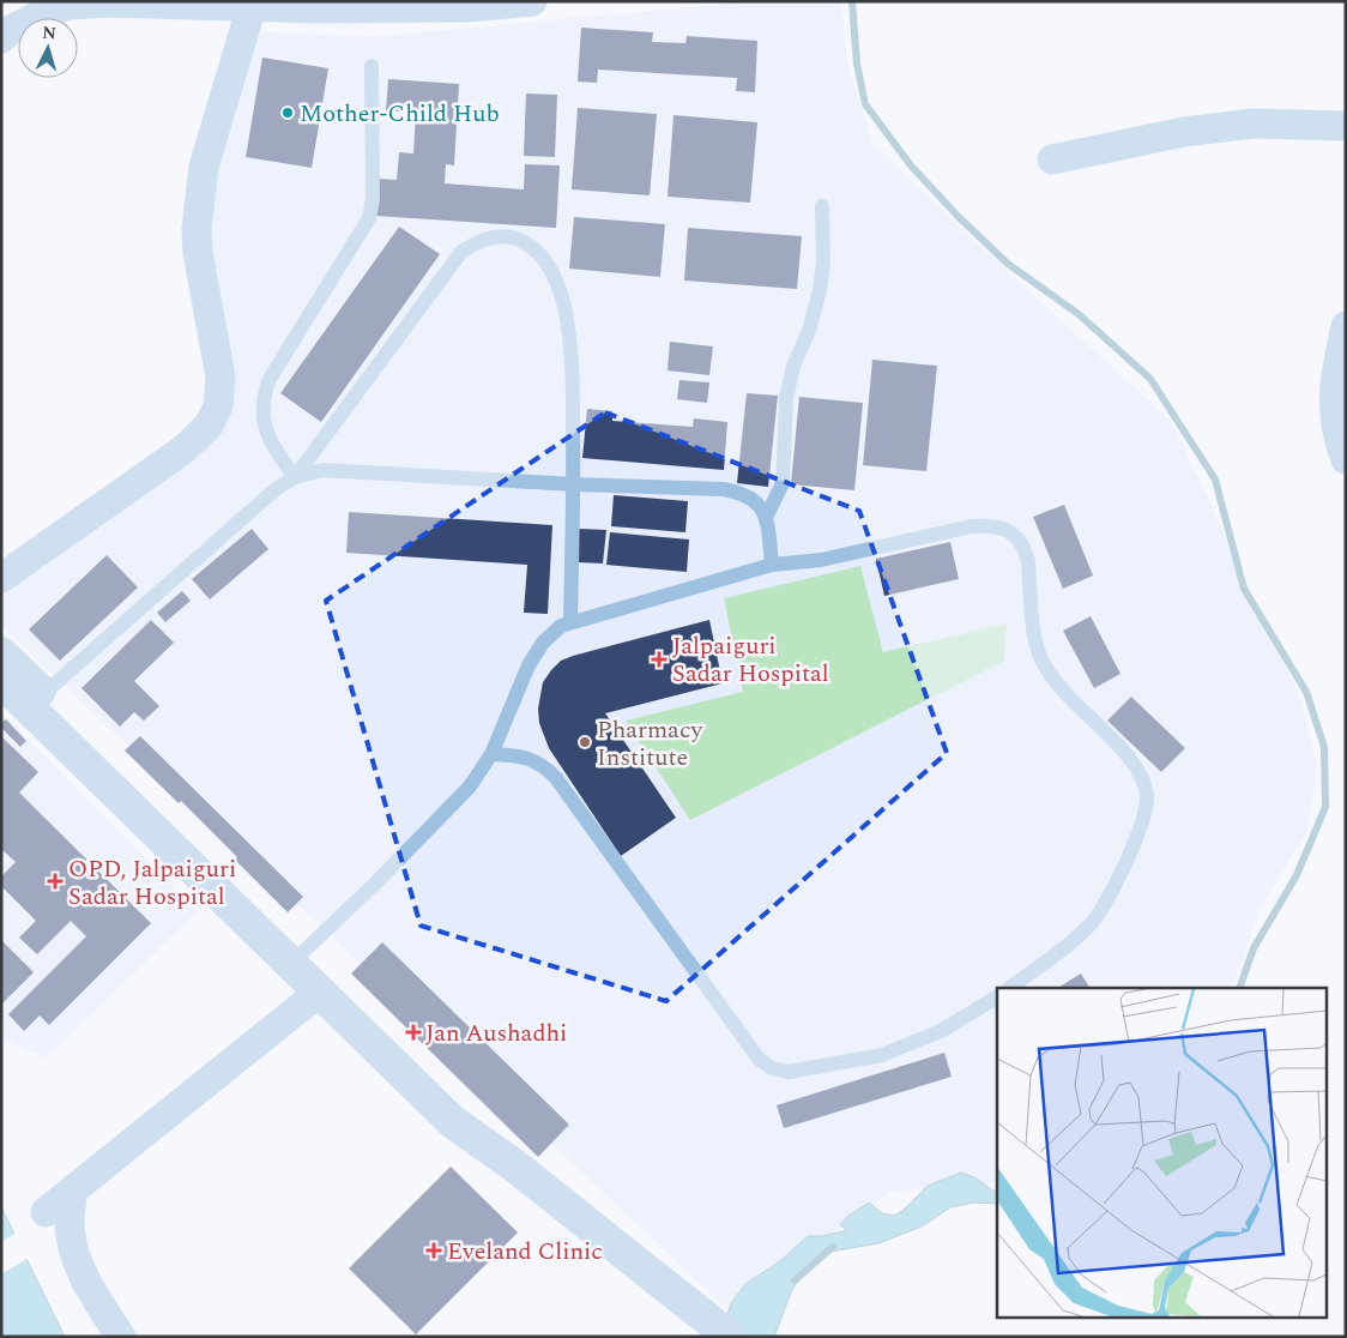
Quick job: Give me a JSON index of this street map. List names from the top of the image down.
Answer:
{
  "places": {
    "other": ["Mother-Child Hub", "Pharmacy Institute"],
    "health": [
      "Jalpaiguri Sadar Hospital",
      "OPD, Jalpaiguri Sadar Hospital",
      "Jan Aushadhi",
      "Eveland Clinic"
    ]
  },
  "north": "top"
}
